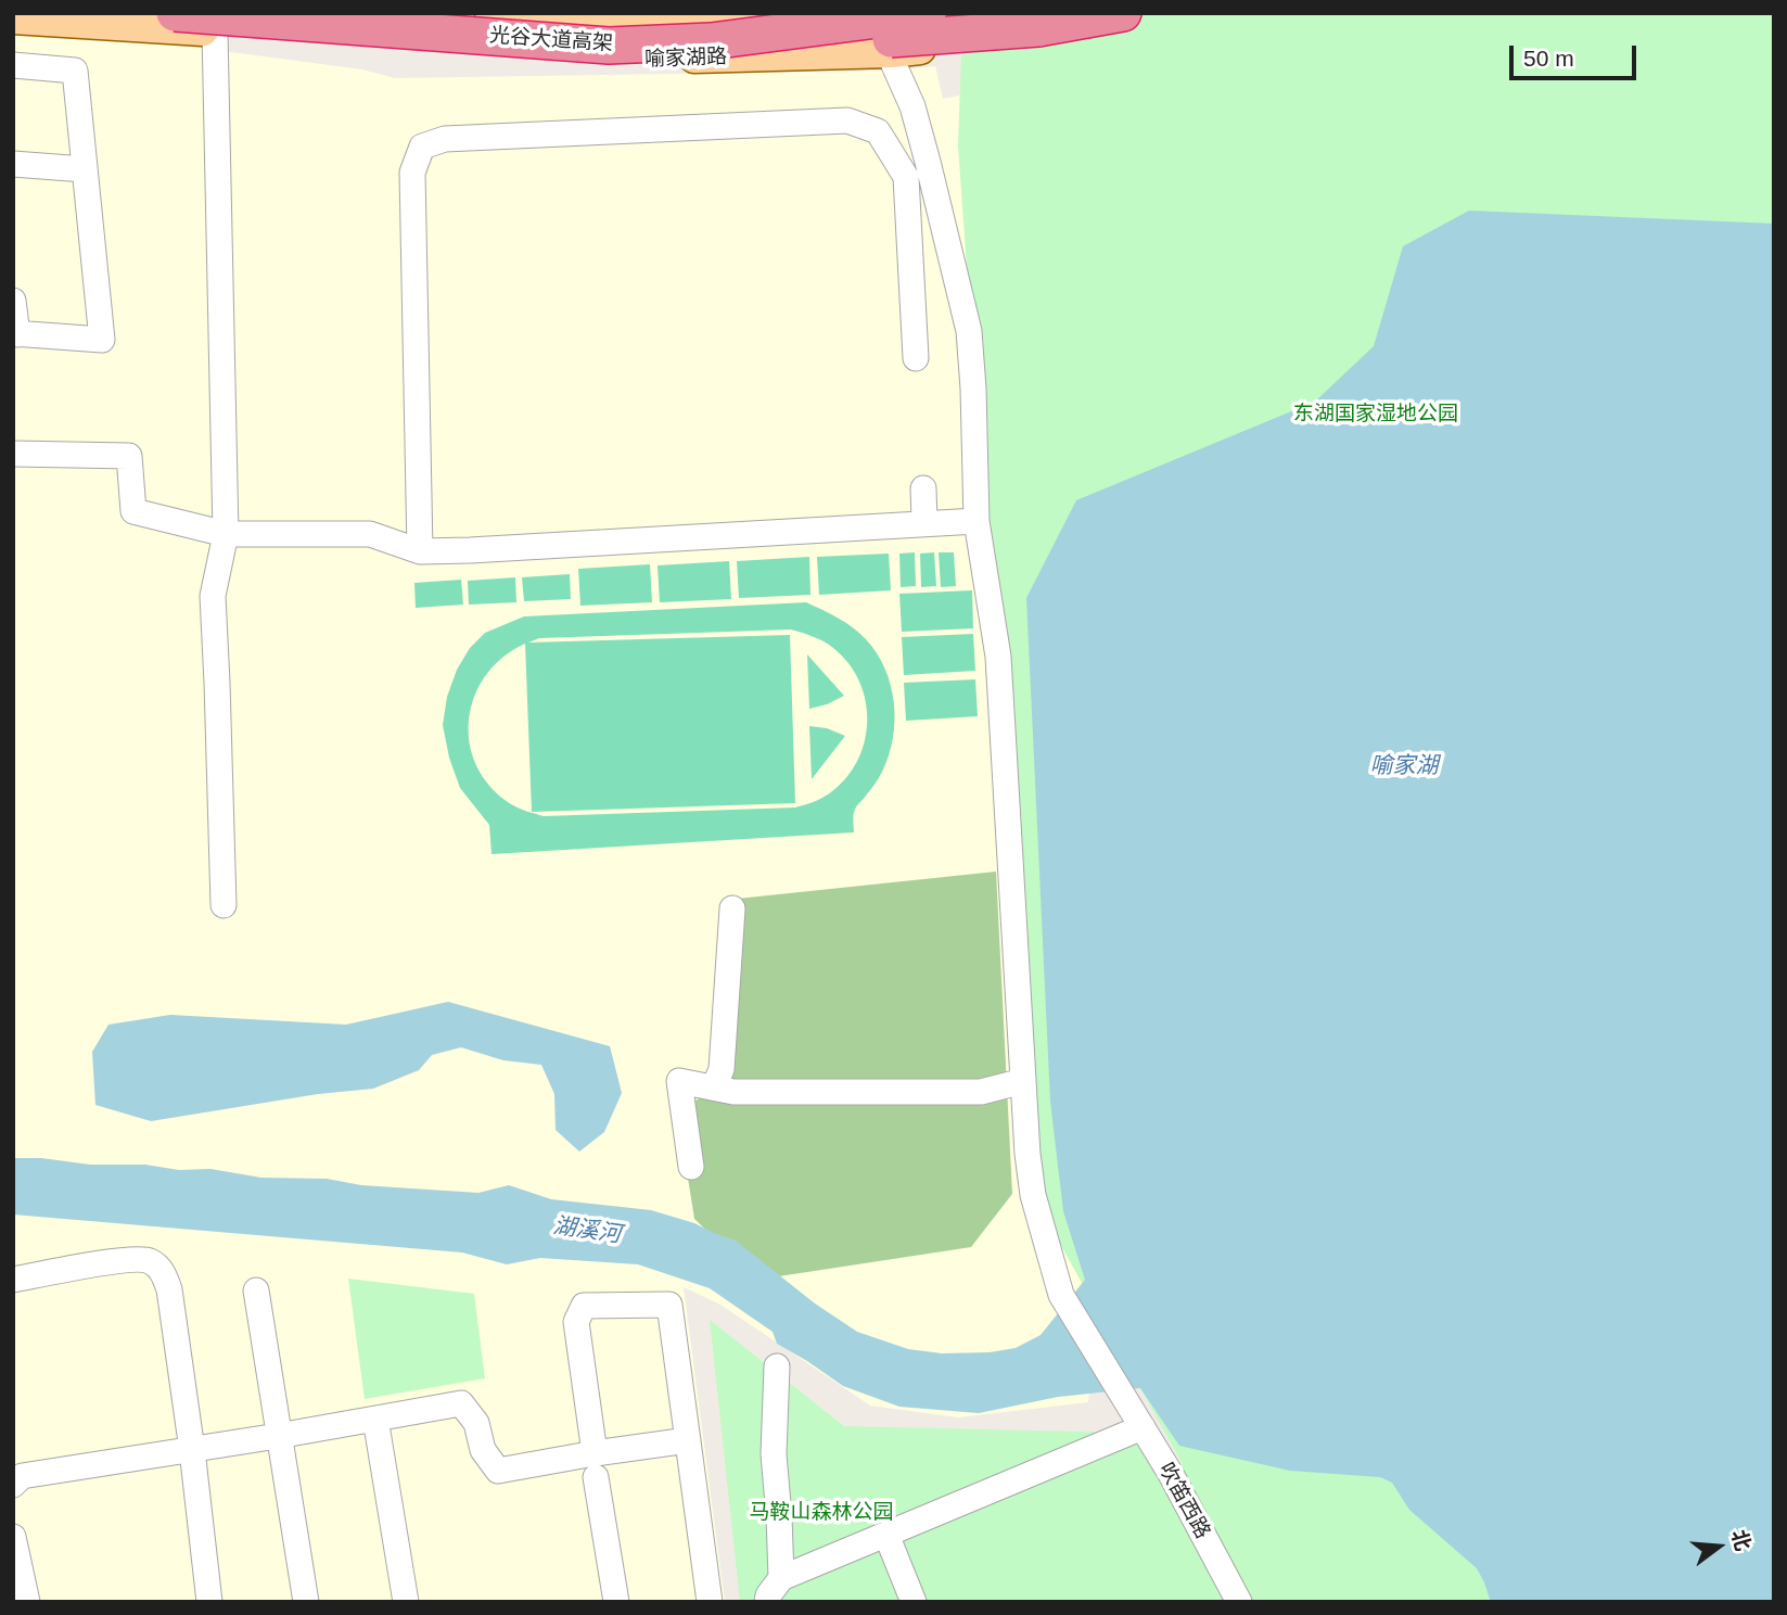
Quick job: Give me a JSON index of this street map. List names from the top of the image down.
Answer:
{
  "streets": {
    "highway": ["光谷大道高架"],
    "main road": ["喻家湖路"],
    "street": ["吹笛西路"]
  },
  "crossings": [
    ["喻家湖路", "吹笛西路"]
  ],
  "water": ["喻家湖", "湖溪河"],
  "parks": ["东湖国家湿地公园", "马鞍山森林公园"],
  "scale_bar": "50 m",
  "north": "right"
}
